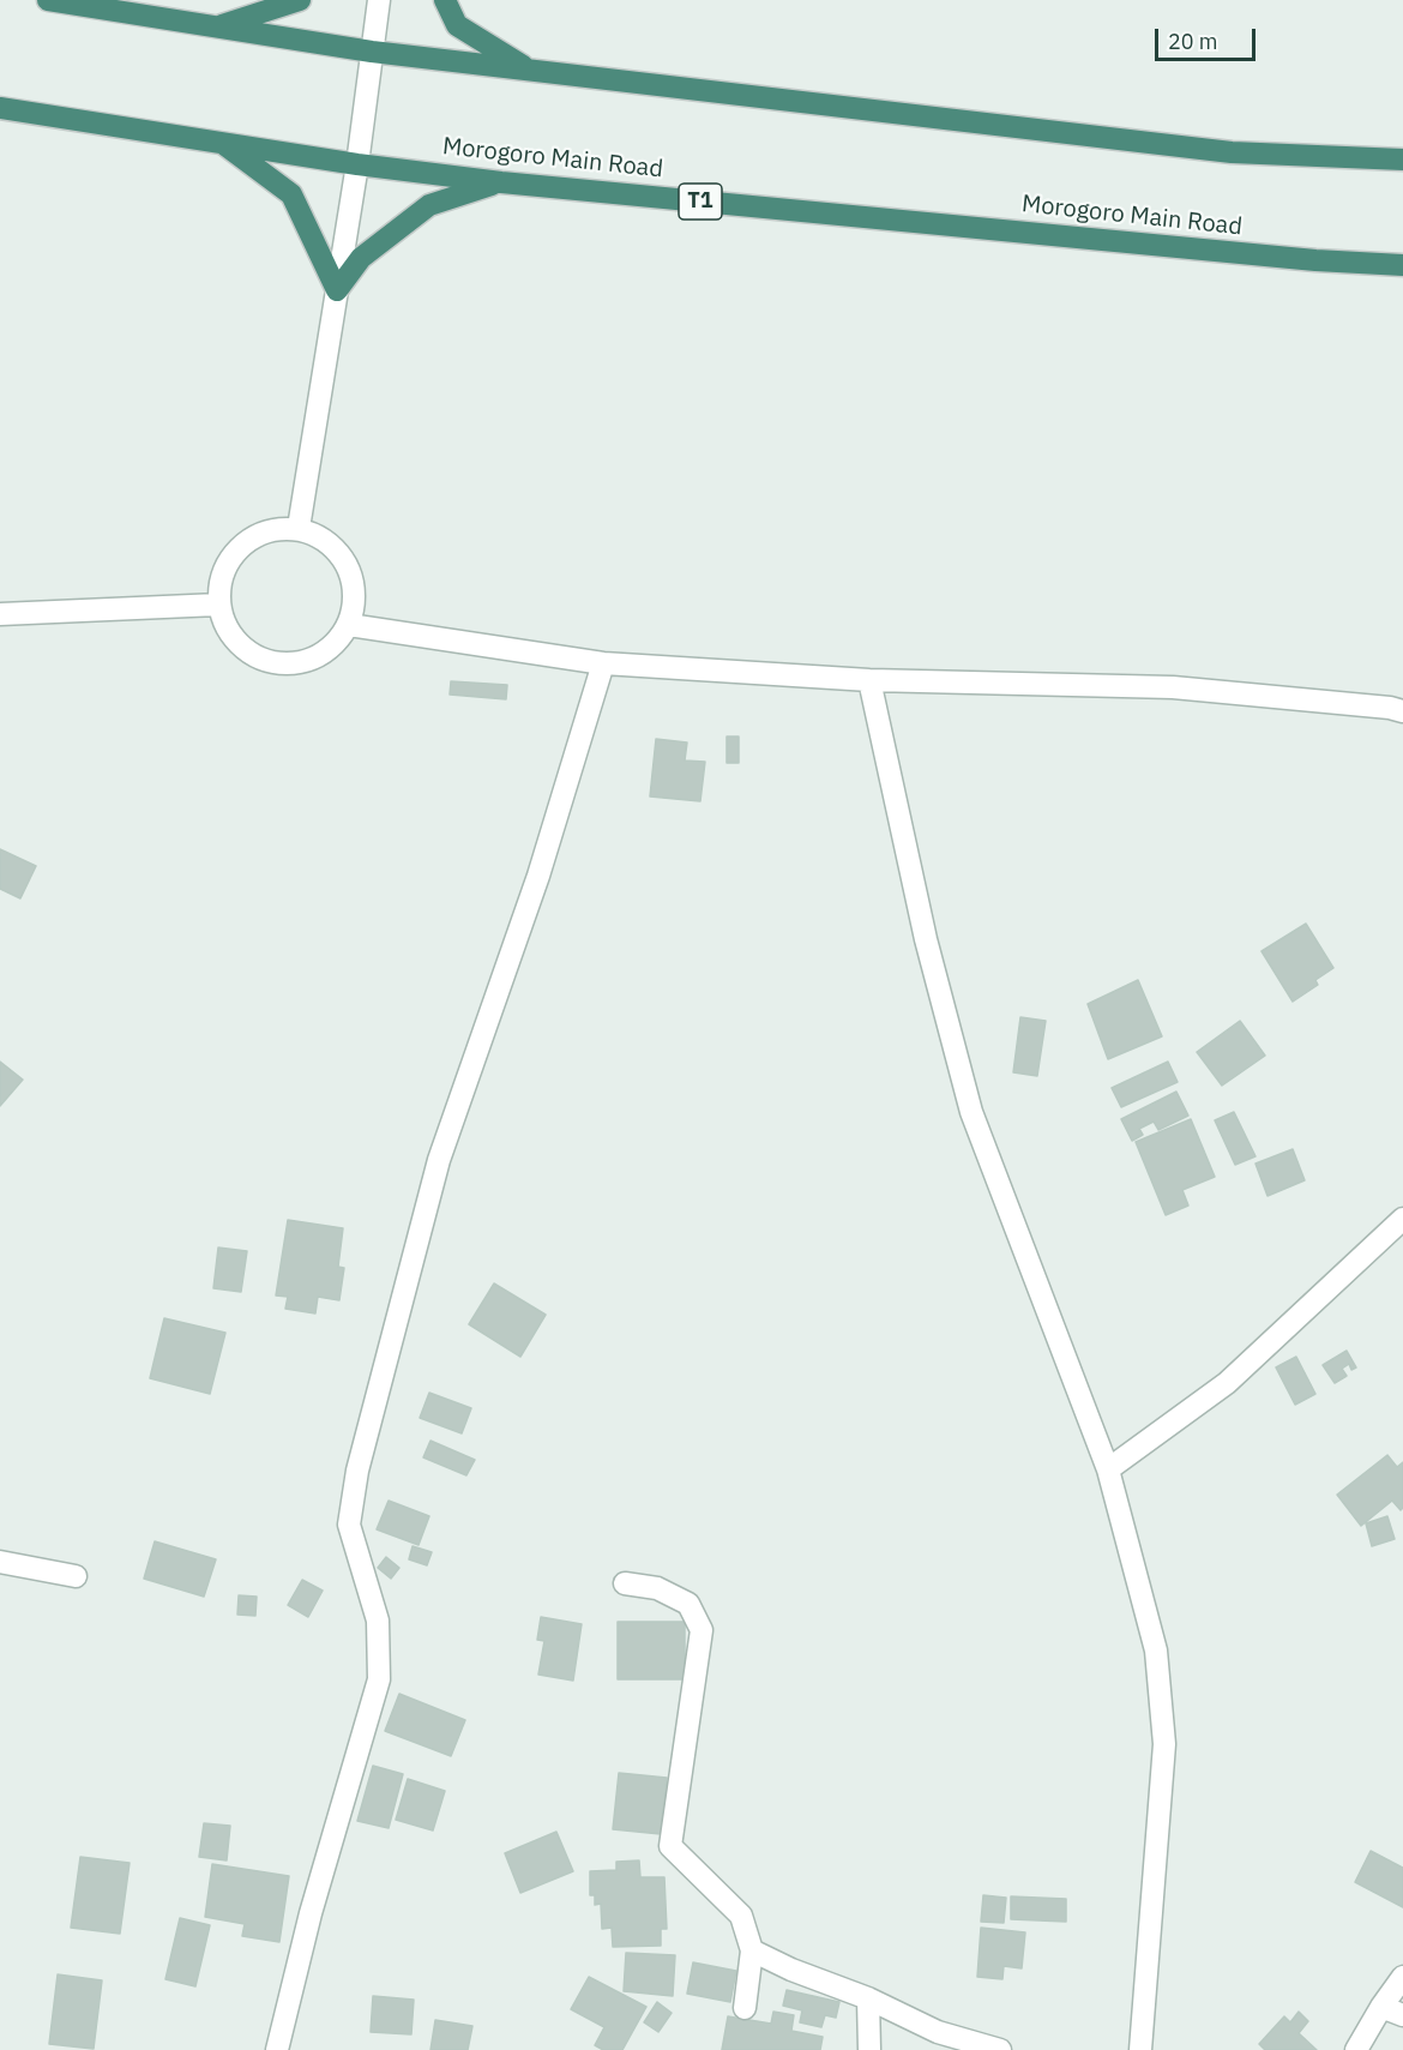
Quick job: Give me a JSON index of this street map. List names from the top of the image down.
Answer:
{
  "streets": {
    "highway": ["Morogoro Main Road", "T1"]
  },
  "scale_bar": "20 m"
}
